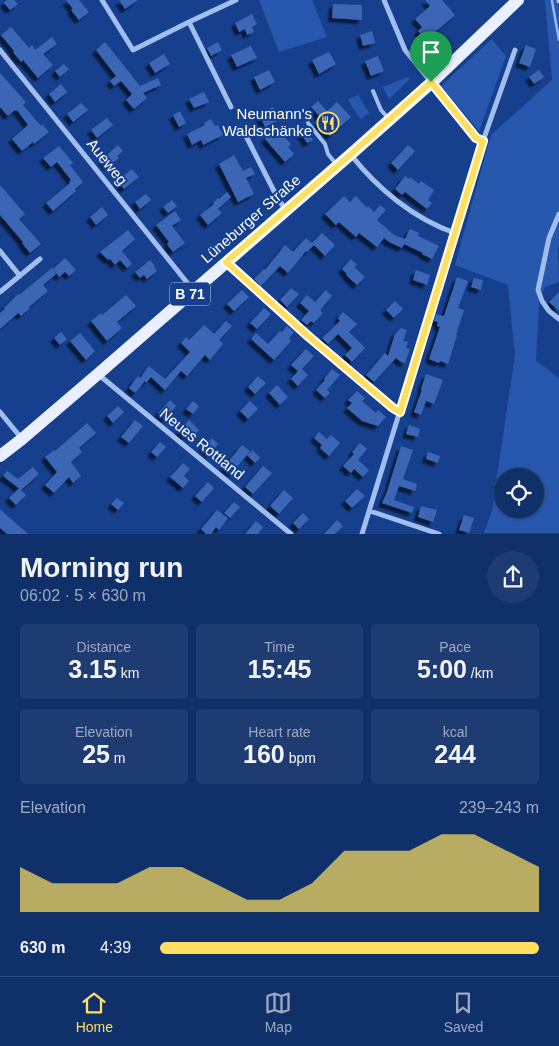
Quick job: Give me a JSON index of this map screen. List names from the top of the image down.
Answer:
{
  "streets": {
    "main road": ["Lüneburger Straße", "B 71"],
    "street": ["Aueweg", "Neues Rottland"]
  },
  "crossings": [
    ["Aueweg", "Lüneburger Straße"],
    ["Lüneburger Straße", "Neues Rottland"]
  ],
  "places": {
    "restaurant": ["Neumann's Waldschänke"]
  },
  "page": {
    "heading": ["Morning run", "06:02 · 5 × 630 m"],
    "stats": [
      ["Distance", "3.15 km"],
      ["Time", "15:45"],
      ["Pace", "5:00 /km"],
      ["Elevation", "25 m"],
      ["Heart rate", "160 bpm"],
      ["kcal", "244"]
    ],
    "chart": ["Elevation", "239–243 m"],
    "list": [
      {
        "name": "630 m",
        "note": "4:39"
      }
    ],
    "tabs": ["Home", "Map", "Saved"]
  }
}
